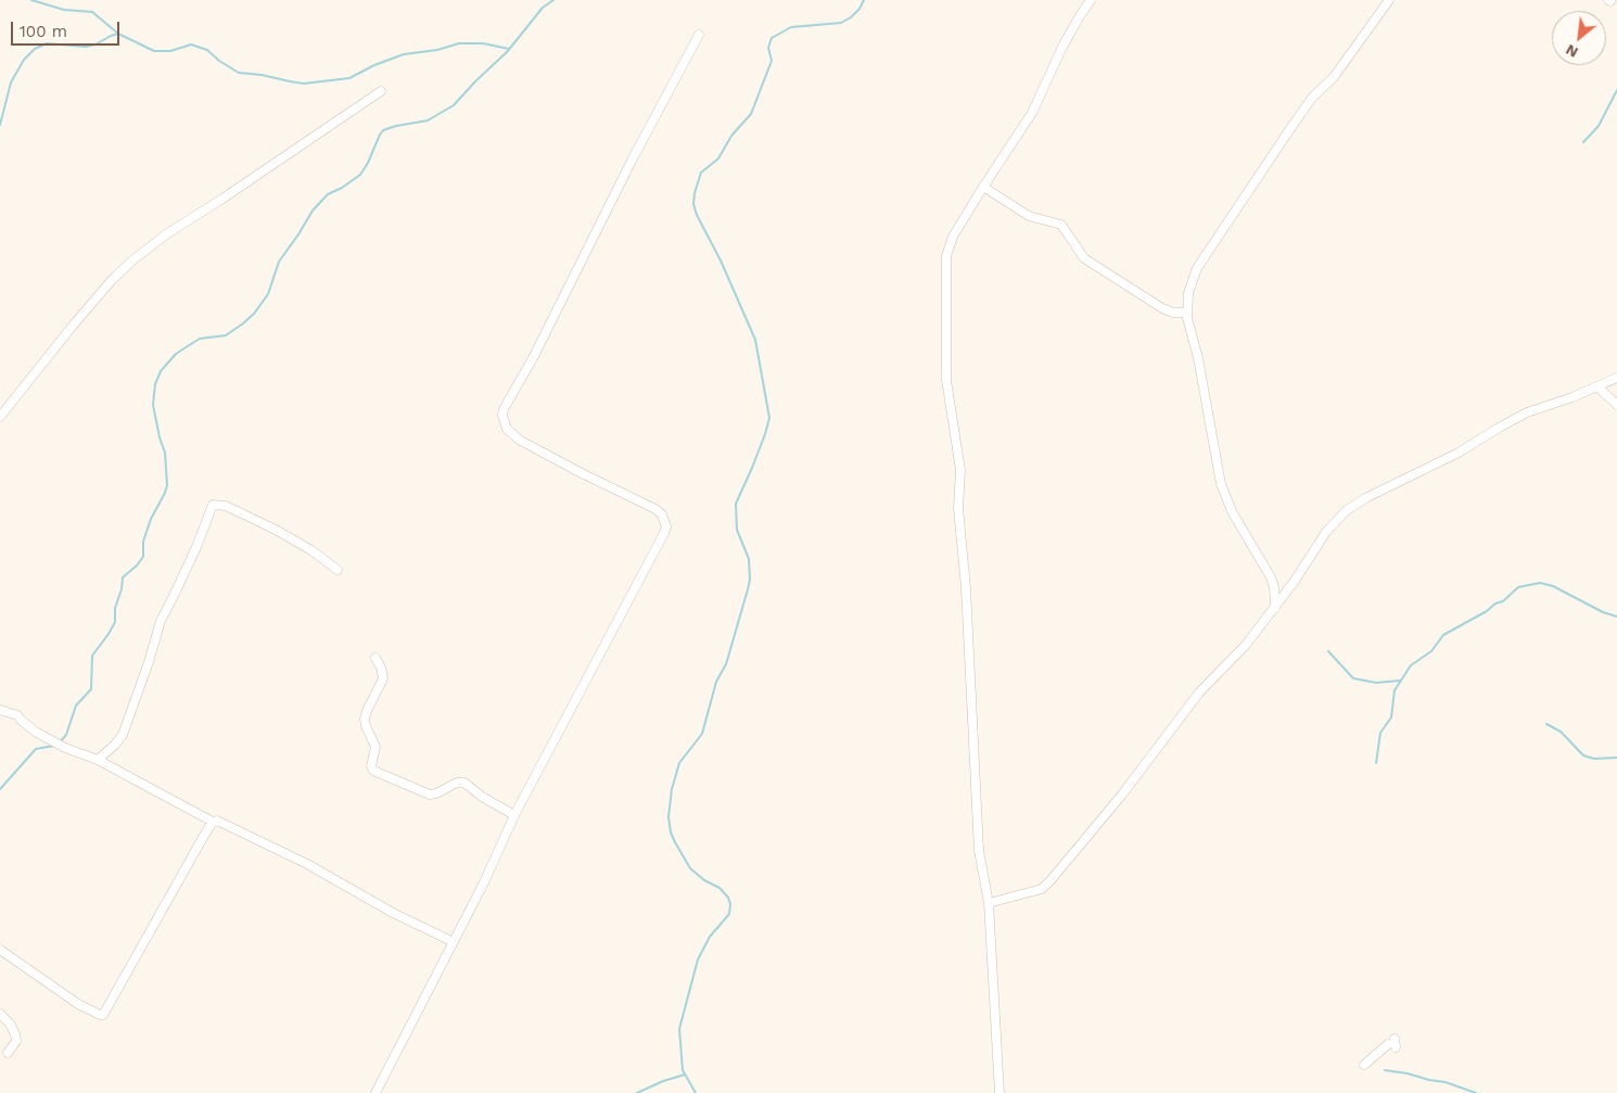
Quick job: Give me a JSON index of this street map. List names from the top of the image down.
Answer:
{
  "scale_bar": "100 m",
  "north": "bottom left"
}
